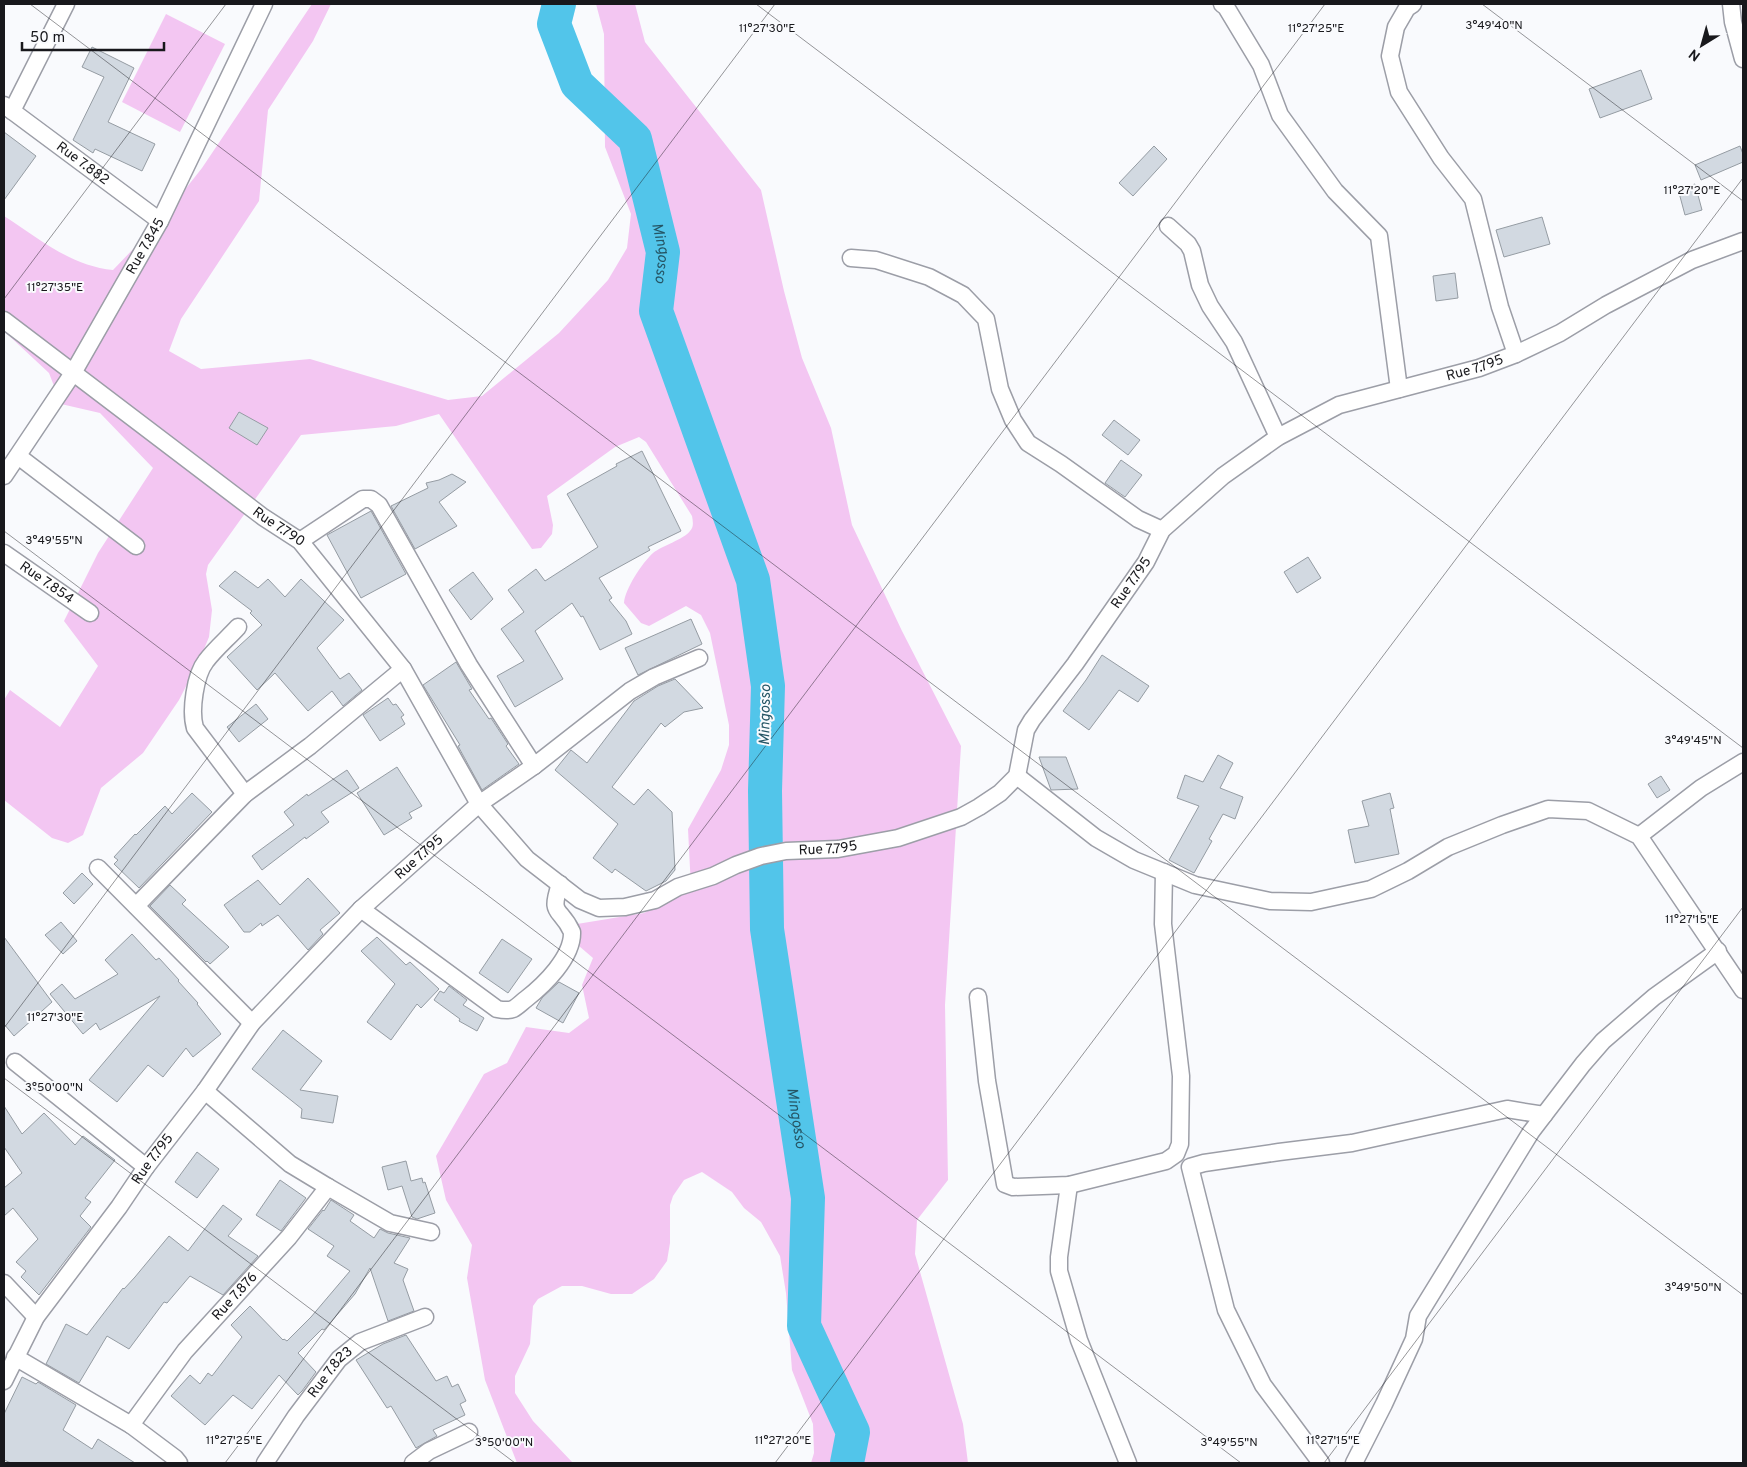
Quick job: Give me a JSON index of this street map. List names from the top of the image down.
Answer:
{
  "streets": {
    "street": [
      "Rue 7.882",
      "Rue 7.845",
      "Rue 7.795",
      "Rue 7.790",
      "Rue 7.854",
      "Rue 7.876",
      "Rue 7.823"
    ]
  },
  "crossings": [
    ["Rue 7.882", "Rue 7.845"],
    ["Rue 7.845", "Rue 7.790"],
    ["Rue 7.795", "Rue 7.790"]
  ],
  "water": ["Mingosso"],
  "scale_bar": "50 m",
  "north": "bottom left",
  "coordinates": [
    "3°49'40\"N",
    "11°27'30\"E",
    "11°27'25\"E",
    "11°27'20\"E",
    "11°27'35\"E",
    "3°49'55\"N",
    "3°49'45\"N",
    "11°27'15\"E",
    "3°50'00\"N",
    "3°49'50\"N"
  ]
}
